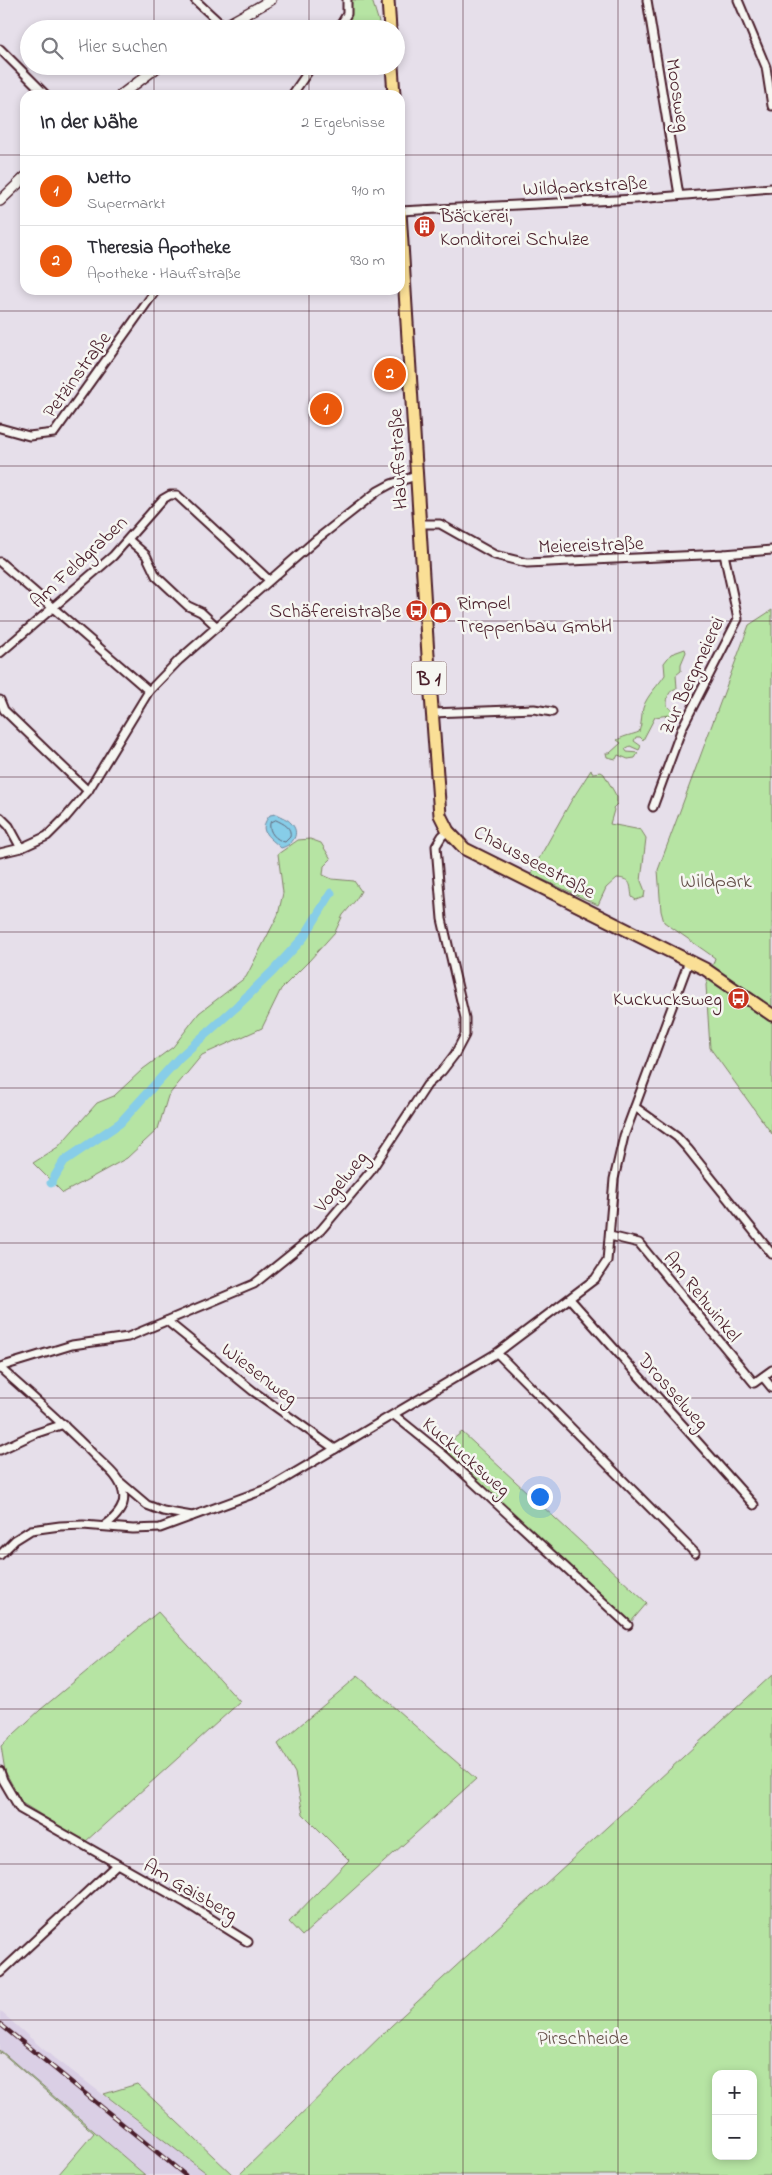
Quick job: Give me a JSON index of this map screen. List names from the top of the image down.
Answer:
{
  "streets": {
    "main road": ["Hauffstraße", "B 1", "Chausseestraße"],
    "street": [
      "Moosweg",
      "Wildparkstraße",
      "Petzinstraße",
      "Meiereistraße",
      "Am Feldgraben",
      "Zur Bergmeierei",
      "Vogelweg",
      "Am Rehwinkel",
      "Wiesenweg",
      "Drosselweg",
      "Kuckucksweg",
      "Am Gaisberg"
    ]
  },
  "crossings": [
    ["Moosweg", "Wildparkstraße"],
    ["Hauffstraße", "Meiereistraße"],
    ["Hauffstraße", "Chausseestraße"],
    ["Meiereistraße", "Zur Bergmeierei"],
    ["Meiereistraße", "Chausseestraße"],
    ["B 1", "Chausseestraße"],
    ["B 1", "Kuckucksweg"],
    ["Chausseestraße", "Vogelweg"],
    ["Chausseestraße", "Kuckucksweg"],
    ["Vogelweg", "Wiesenweg"],
    ["Am Rehwinkel", "Kuckucksweg"],
    ["Wiesenweg", "Kuckucksweg"],
    ["Drosselweg", "Kuckucksweg"]
  ],
  "parks": ["Wildpark", "Pirschheide"],
  "places": {
    "building": ["Bäckerei, Konditorei Schulze"],
    "bus stop": ["Schäfereistraße", "Kuckucksweg"],
    "shop": ["Rimpel Treppenbau GmbH"]
  },
  "page": {
    "search": "Hier suchen",
    "heading": ["In der Nähe", "2 Ergebnisse"],
    "list": [
      {
        "mark": "1",
        "name": "Netto",
        "note": "Supermarkt",
        "value": "910 m"
      },
      {
        "mark": "2",
        "name": "Theresia Apotheke",
        "note": "Apotheke · Hauffstraße",
        "value": "930 m"
      }
    ],
    "pins": ["2", "1"],
    "map_buttons": ["+", "−"]
  }
}
